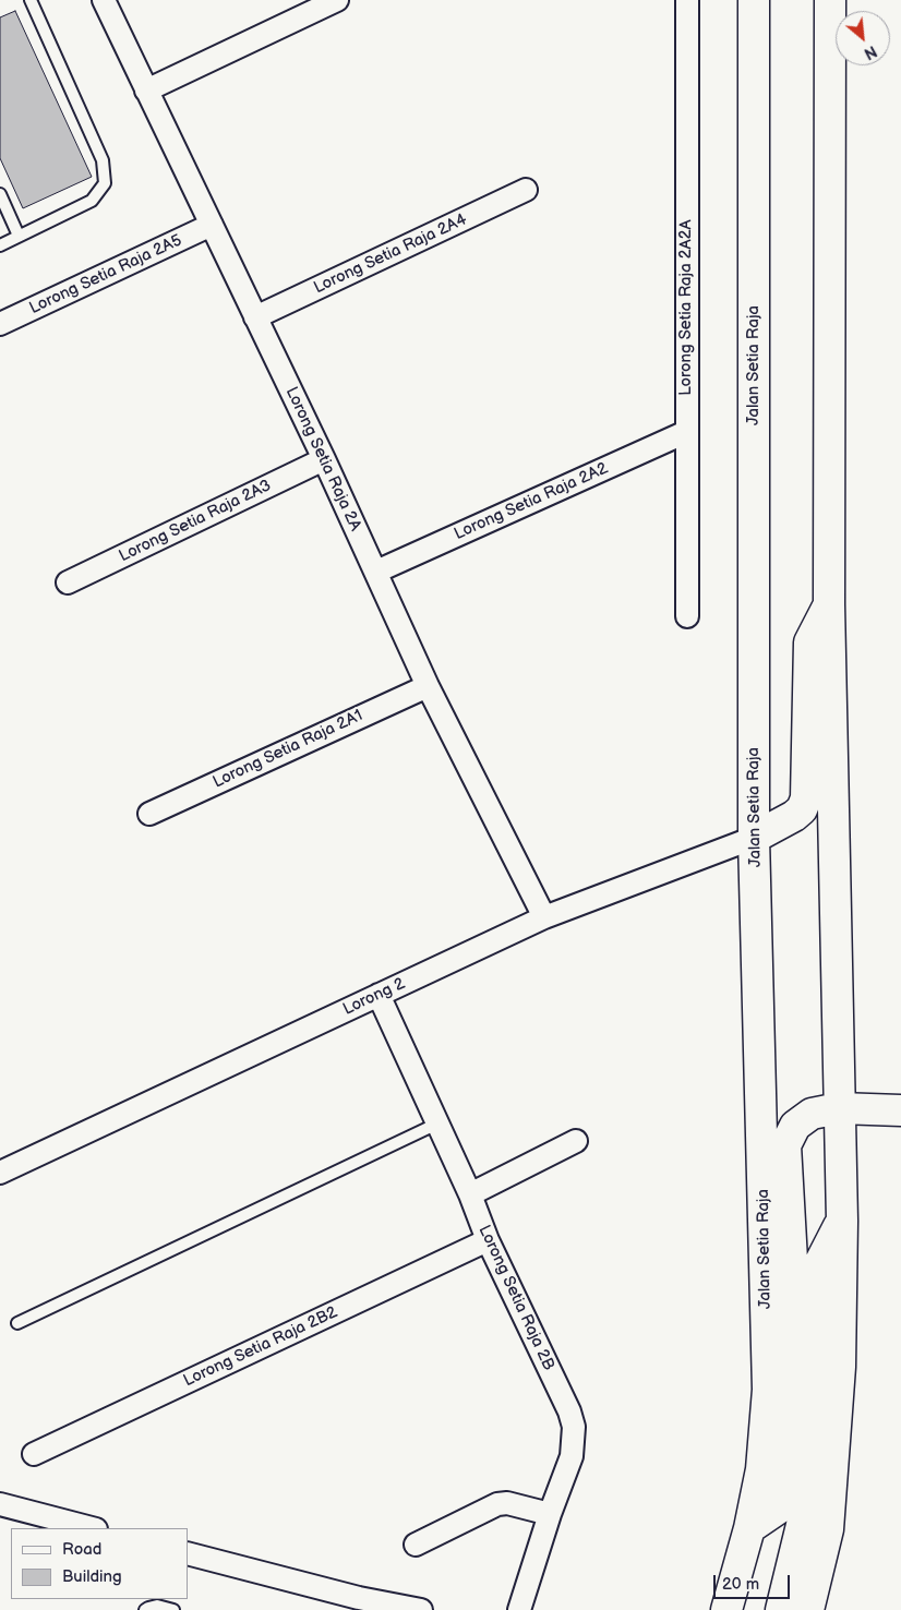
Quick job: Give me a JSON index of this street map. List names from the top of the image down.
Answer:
{
  "streets": {
    "main road": ["Jalan Setia Raja"],
    "street": [
      "Lorong Setia Raja 2A4",
      "Lorong Setia Raja 2A5",
      "Lorong Setia Raja 2A2A",
      "Lorong Setia Raja 2A",
      "Lorong Setia Raja 2A2",
      "Lorong Setia Raja 2A3",
      "Lorong Setia Raja 2A1",
      "Lorong 2",
      "Lorong Setia Raja 2B",
      "Lorong Setia Raja 2B2"
    ]
  },
  "crossings": [
    ["Lorong Setia Raja 2A4", "Lorong Setia Raja 2A"],
    ["Lorong Setia Raja 2A5", "Lorong Setia Raja 2A"],
    ["Lorong Setia Raja 2A2A", "Lorong Setia Raja 2A2"],
    ["Jalan Setia Raja", "Lorong 2"],
    ["Lorong Setia Raja 2A", "Lorong Setia Raja 2A2"],
    ["Lorong Setia Raja 2A", "Lorong Setia Raja 2A3"],
    ["Lorong Setia Raja 2A", "Lorong Setia Raja 2A1"],
    ["Lorong Setia Raja 2A", "Lorong 2"],
    ["Lorong 2", "Lorong Setia Raja 2B"],
    ["Lorong Setia Raja 2B", "Lorong Setia Raja 2B2"]
  ],
  "legend": ["Road", "Building"],
  "scale_bar": "20 m",
  "north": "bottom right"
}
